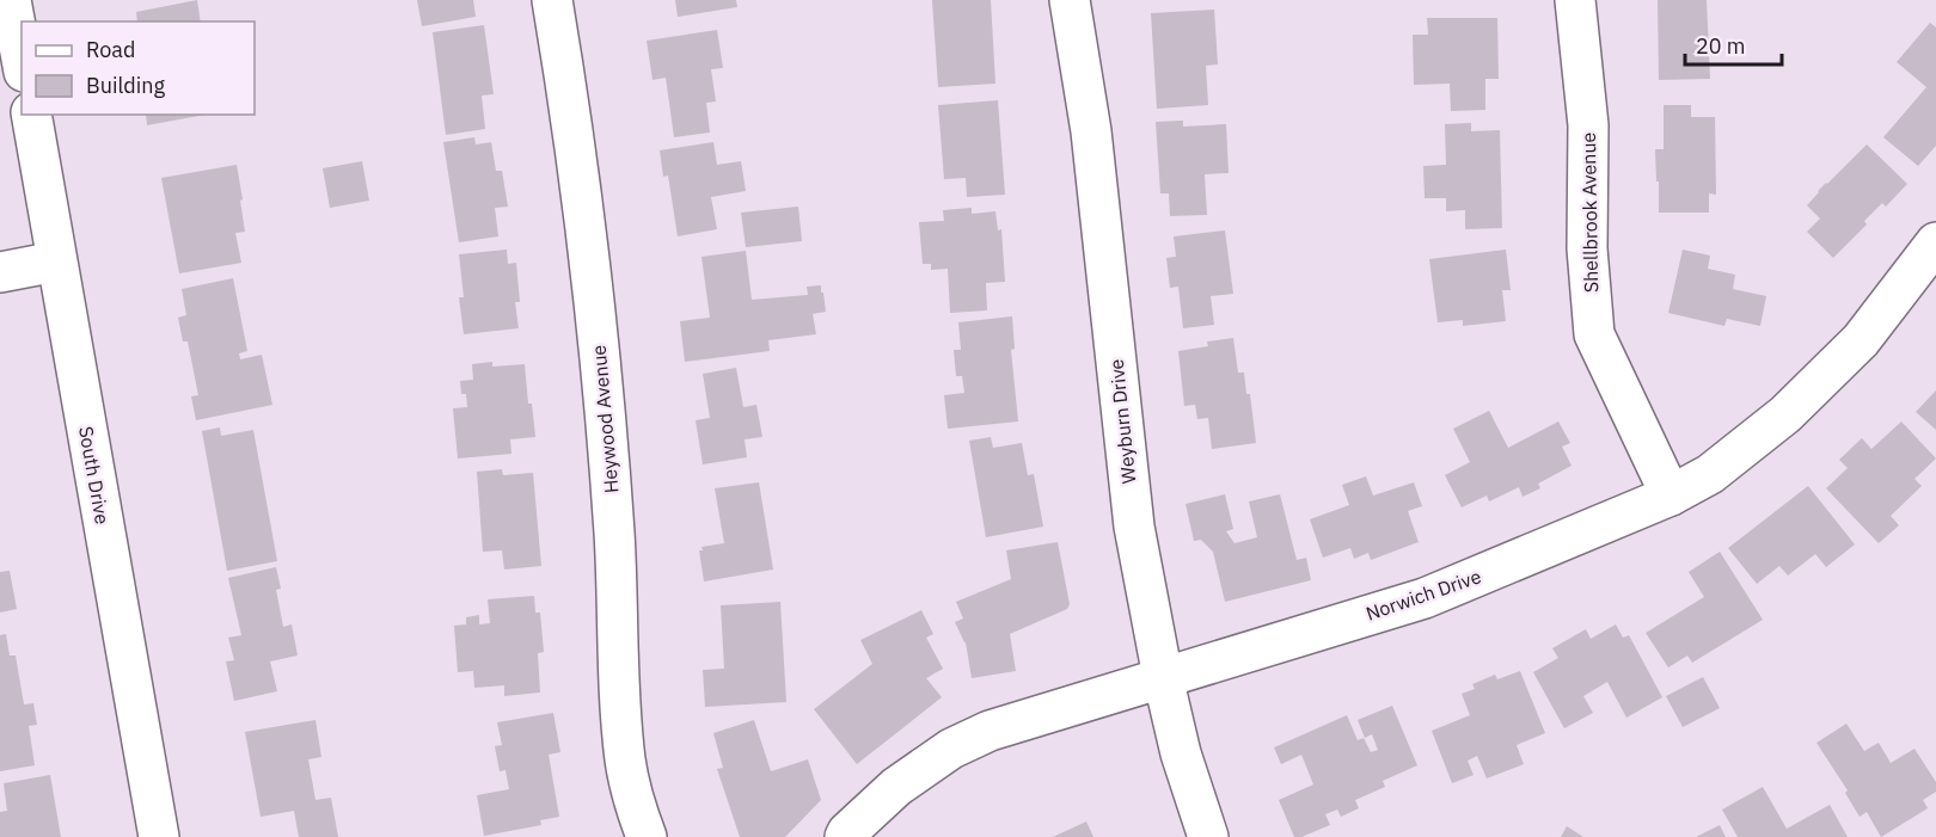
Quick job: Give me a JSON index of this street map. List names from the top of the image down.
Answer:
{
  "streets": {
    "street": [
      "Shellbrook Avenue",
      "Heywood Avenue",
      "Weyburn Drive",
      "South Drive",
      "Norwich Drive"
    ]
  },
  "crossings": [
    ["Shellbrook Avenue", "Norwich Drive"],
    ["Weyburn Drive", "Norwich Drive"]
  ],
  "legend": ["Road", "Building"],
  "scale_bar": "20 m"
}
